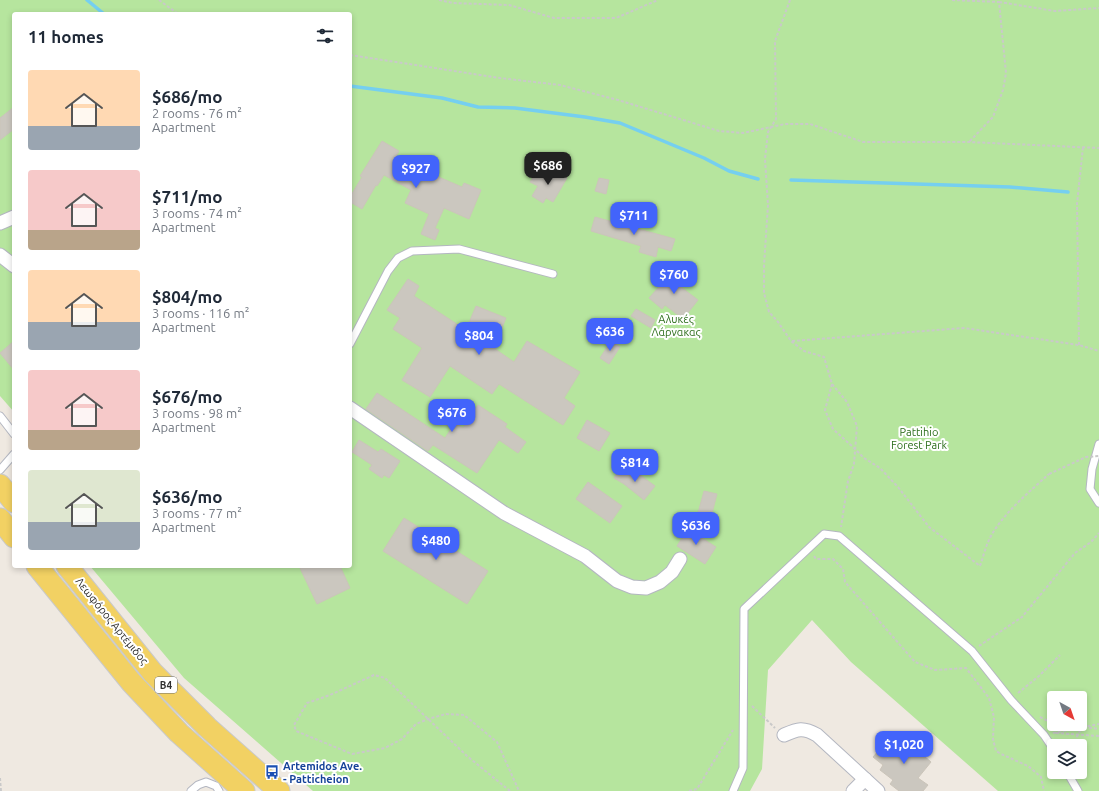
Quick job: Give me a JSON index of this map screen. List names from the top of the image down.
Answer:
{
  "streets": {
    "main road": ["Λεωφόρος Αρτέμιδος", "B4"]
  },
  "parks": ["Αλυκές Λάρνακας", "Pattihio Forest Park"],
  "places": {
    "bus stop": ["Artemidos Ave. - Patticheion"]
  },
  "north": "bottom right",
  "page": {
    "heading": "11 homes",
    "list": [
      {
        "name": "$686/mo",
        "note": "2 rooms · 76 m² · Apartment"
      },
      {
        "name": "$711/mo",
        "note": "3 rooms · 74 m² · Apartment"
      },
      {
        "name": "$804/mo",
        "note": "3 rooms · 116 m² · Apartment"
      },
      {
        "name": "$676/mo",
        "note": "3 rooms · 98 m² · Apartment"
      },
      {
        "name": "$636/mo",
        "note": "3 rooms · 77 m² · Apartment"
      }
    ],
    "price": [
      "$686",
      "$927",
      "$711",
      "$760",
      "$636",
      "$804",
      "$676",
      "$814",
      "$636",
      "$480",
      "$1,020"
    ]
  }
}
